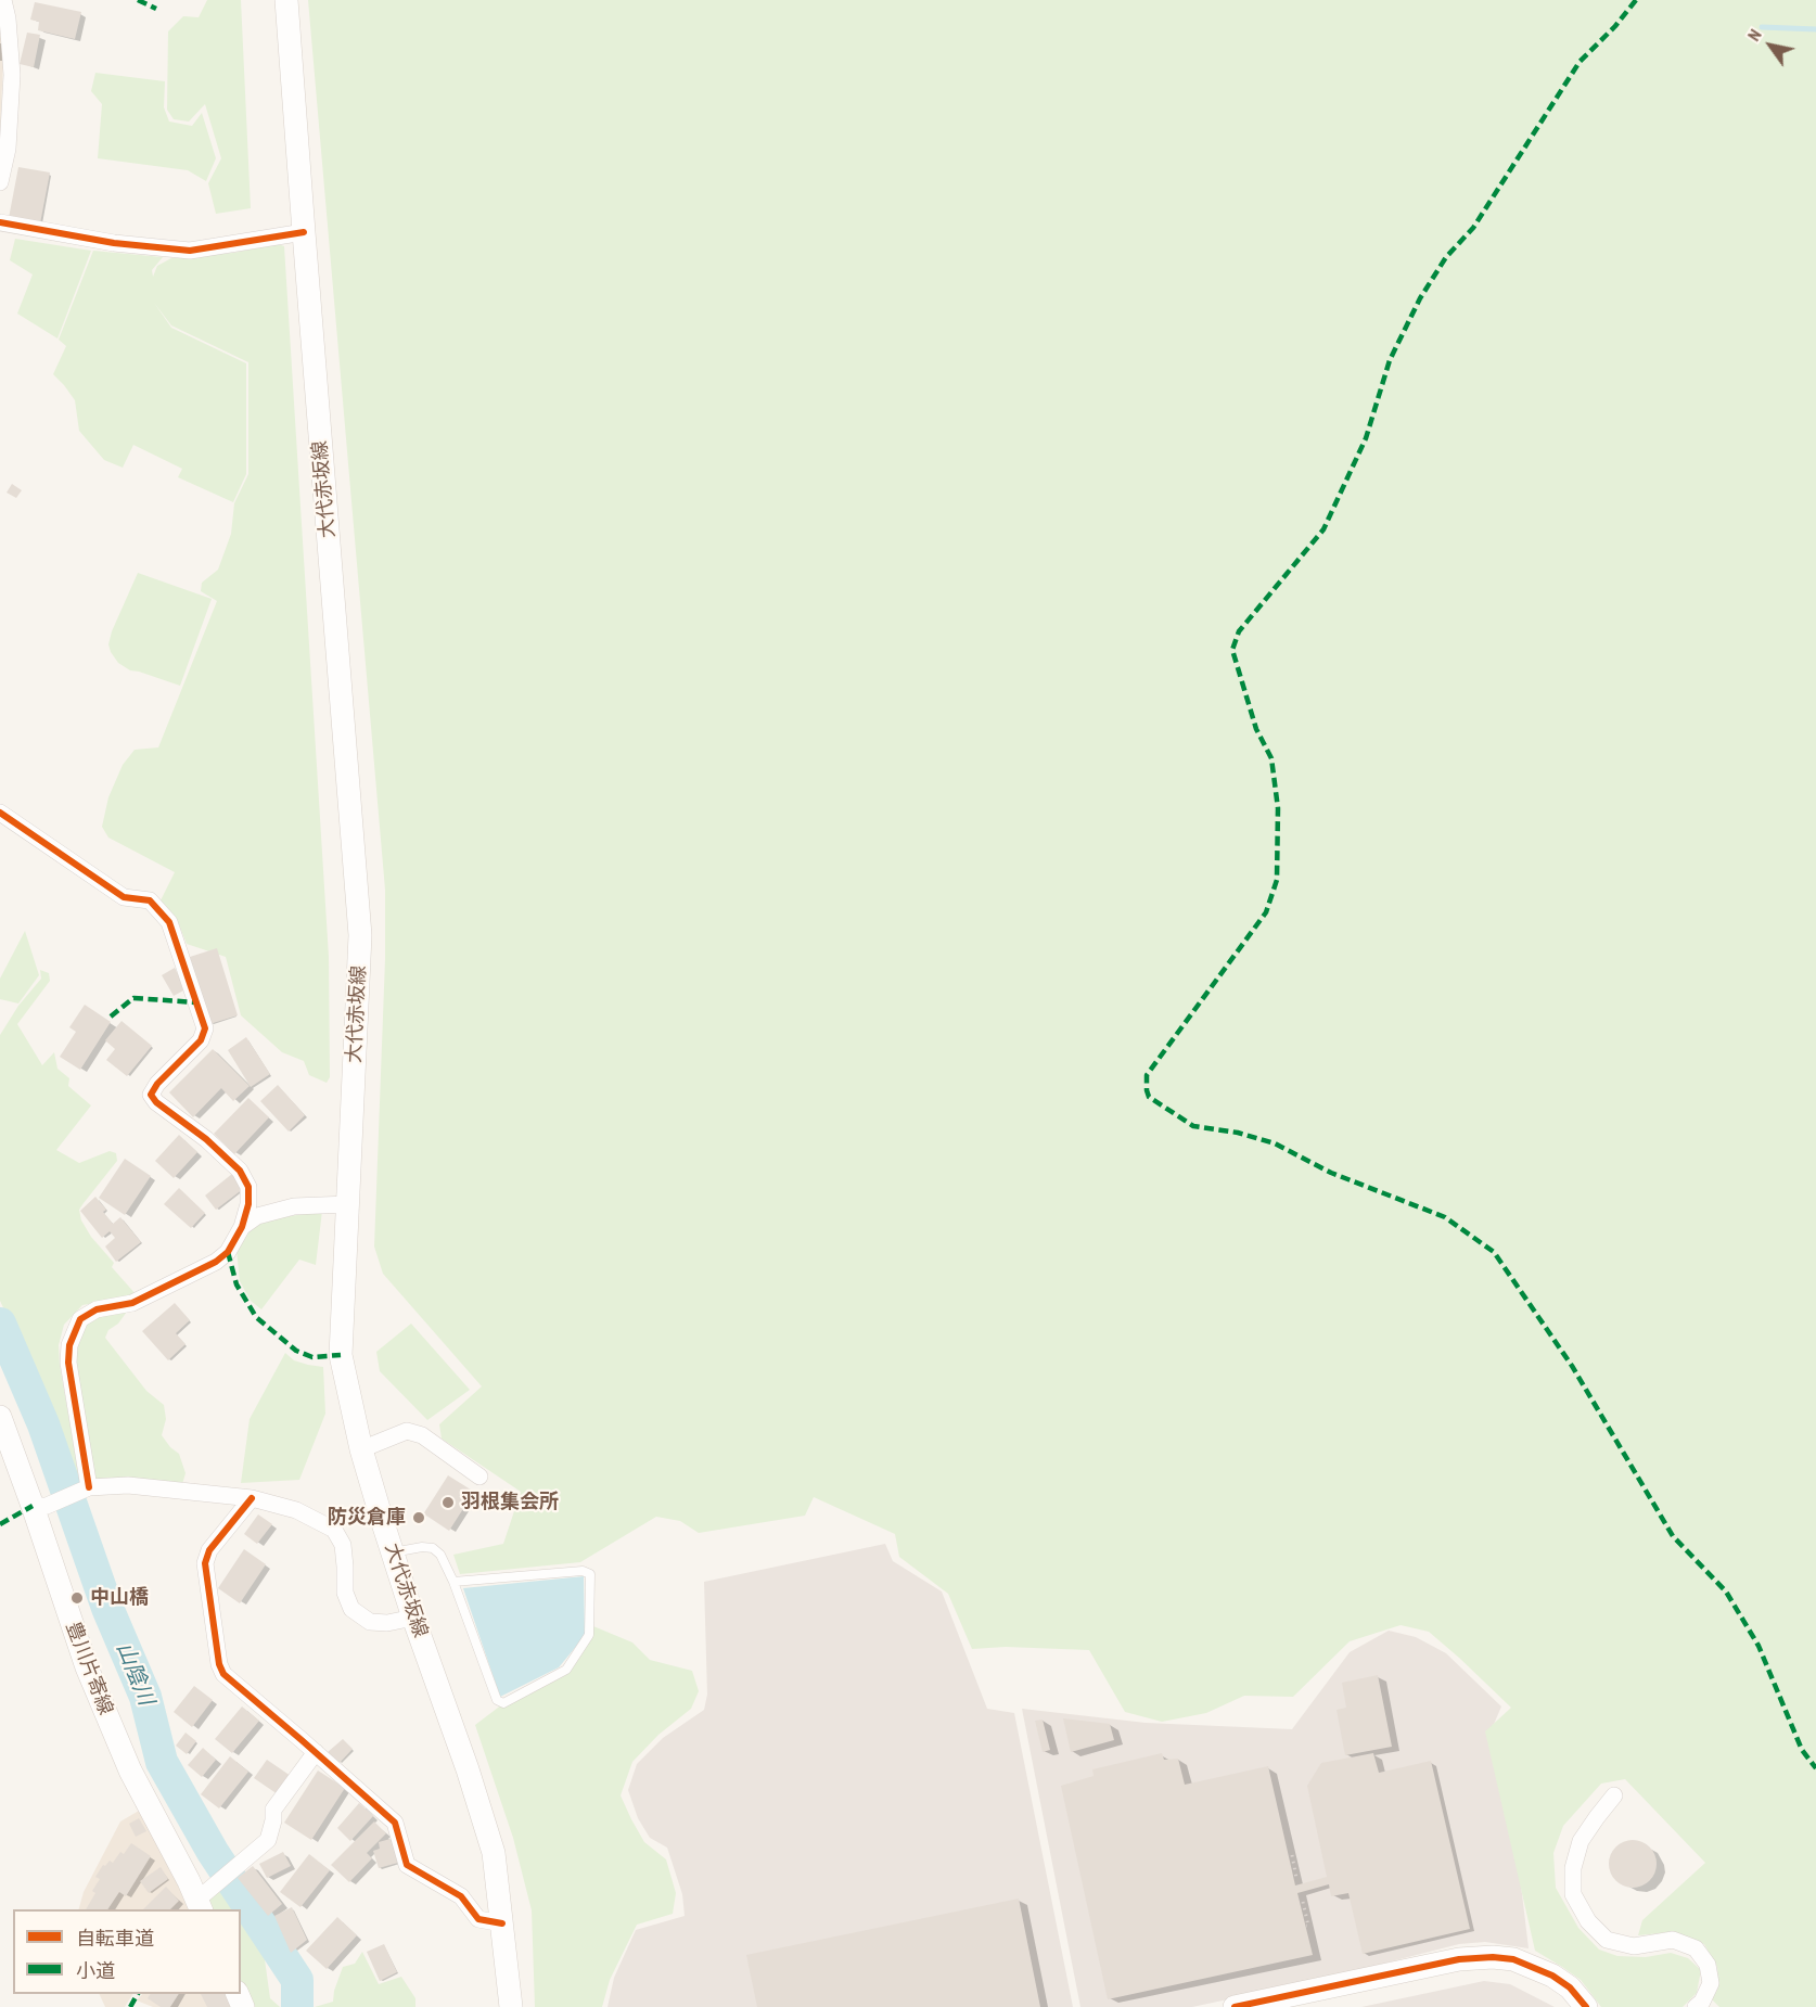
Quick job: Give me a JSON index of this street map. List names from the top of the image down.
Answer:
{
  "streets": {
    "main road": ["大代赤坂線", "豊川片寄線"]
  },
  "water": ["山陰川"],
  "places": ["羽根集会所", "防災倉庫", "中山橋"],
  "legend": ["自転車道", "小道"],
  "north": "top left"
}
